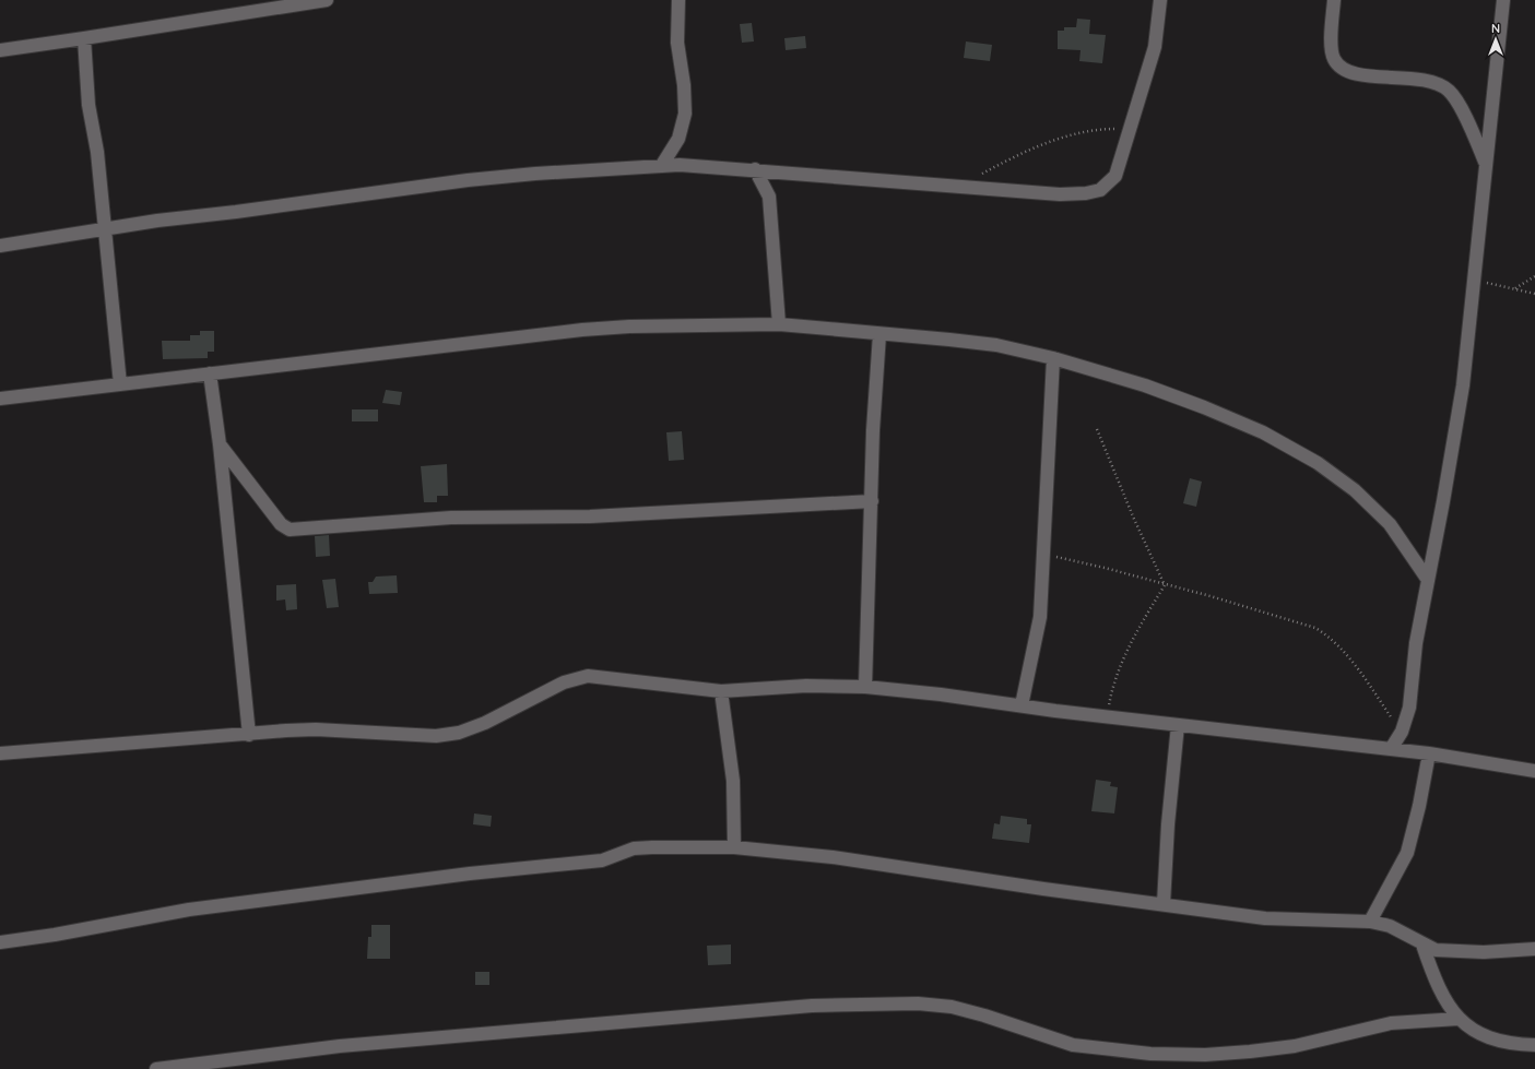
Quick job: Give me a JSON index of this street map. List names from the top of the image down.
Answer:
{
  "north": "top"
}
